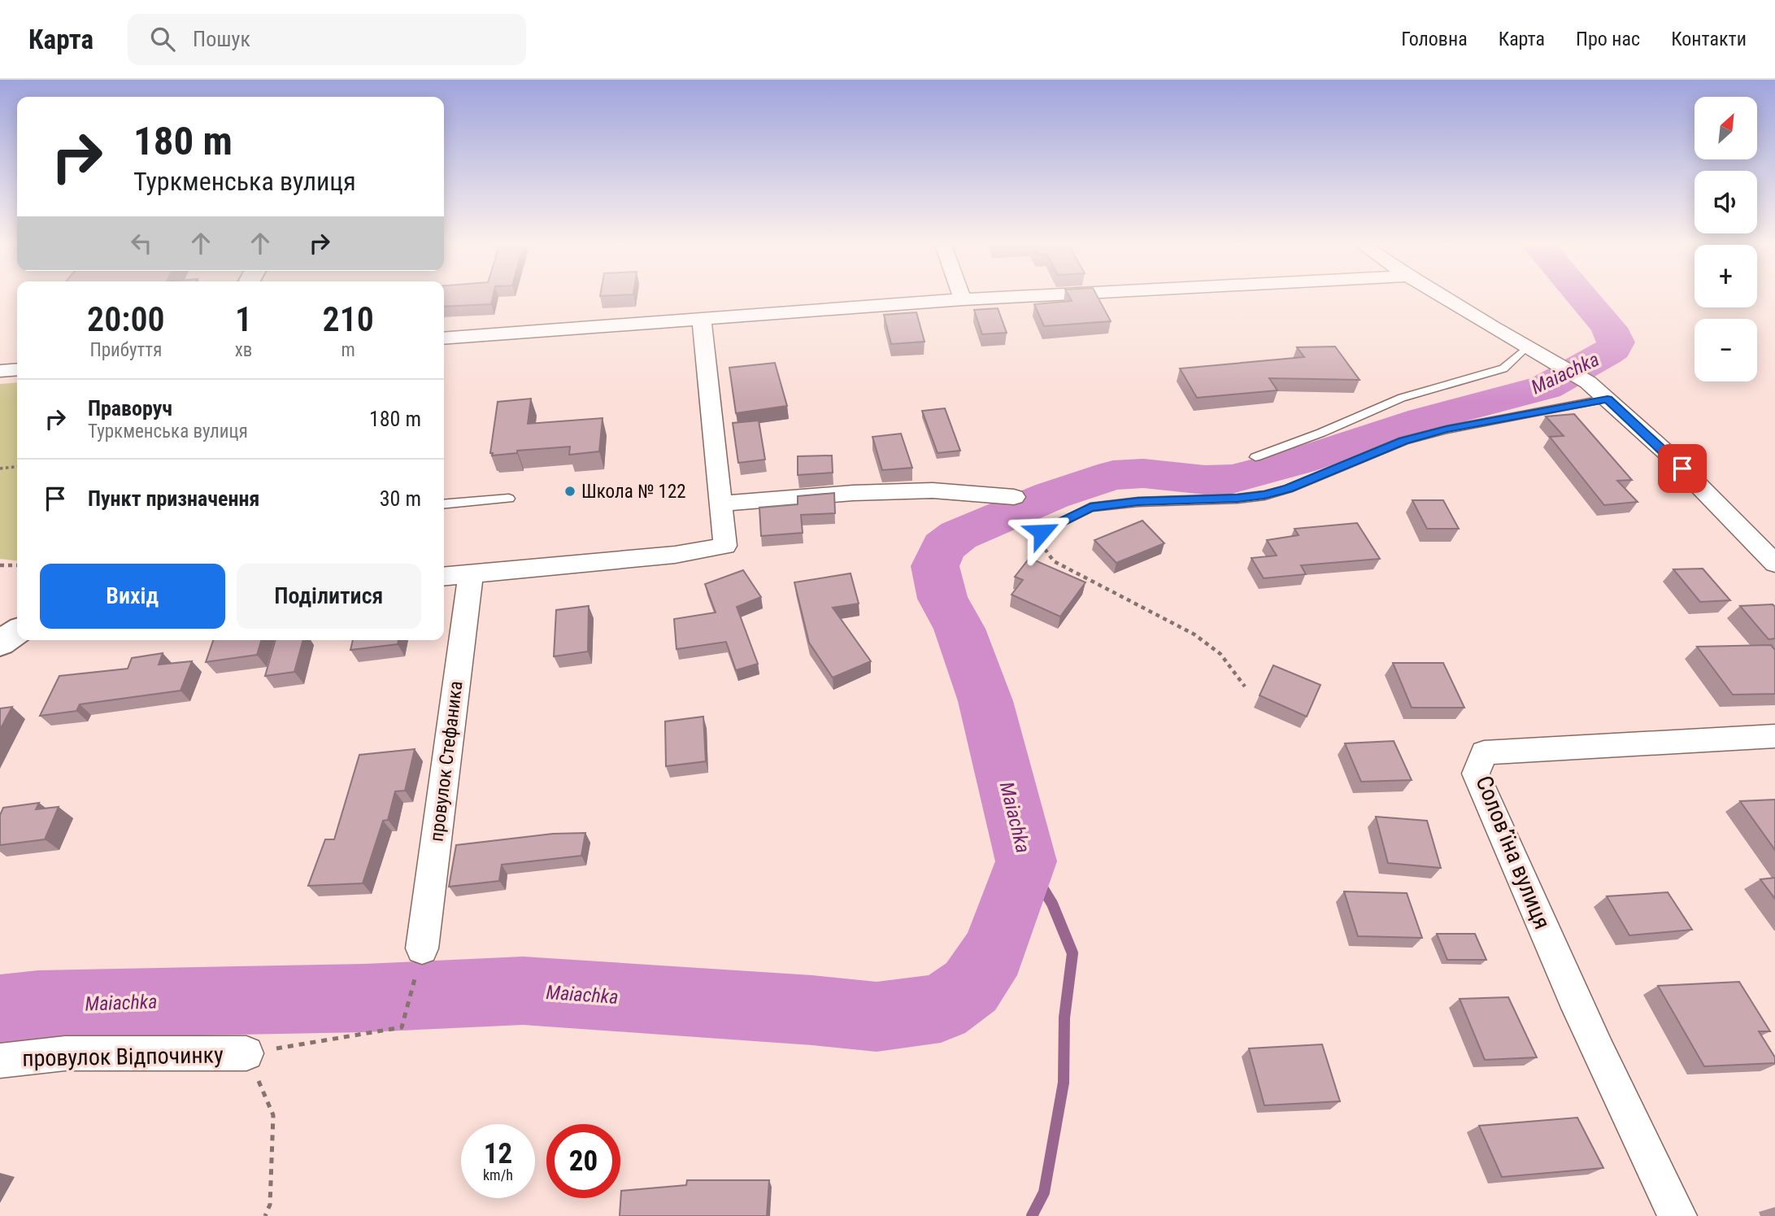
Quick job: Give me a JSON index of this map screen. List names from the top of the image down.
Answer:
{
  "streets": {
    "street": ["провулок Стефаника", "Соловʼїна вулиця", "провулок Відпочинку"]
  },
  "water": ["Maiachka"],
  "places": ["Школа № 122"],
  "north": "top right",
  "page": {
    "header": "Карта",
    "search": "Пошук",
    "nav": [
      "Головна",
      "Карта",
      "Про нас",
      "Контакти"
    ],
    "map_buttons": ["+", "−"],
    "turn": ["180 m", "Туркменська вулиця"],
    "eta": [
      "20:00",
      "Прибуття",
      "1",
      "хв",
      "210",
      "m"
    ],
    "list": [
      {
        "name": "Праворуч",
        "note": "Туркменська вулиця",
        "value": "180 m"
      },
      {
        "name": "Пункт призначення",
        "value": "30 m"
      }
    ],
    "buttons": ["Вихід", "Поділитися"],
    "speed": "12 km/h",
    "limit": "20"
  }
}
